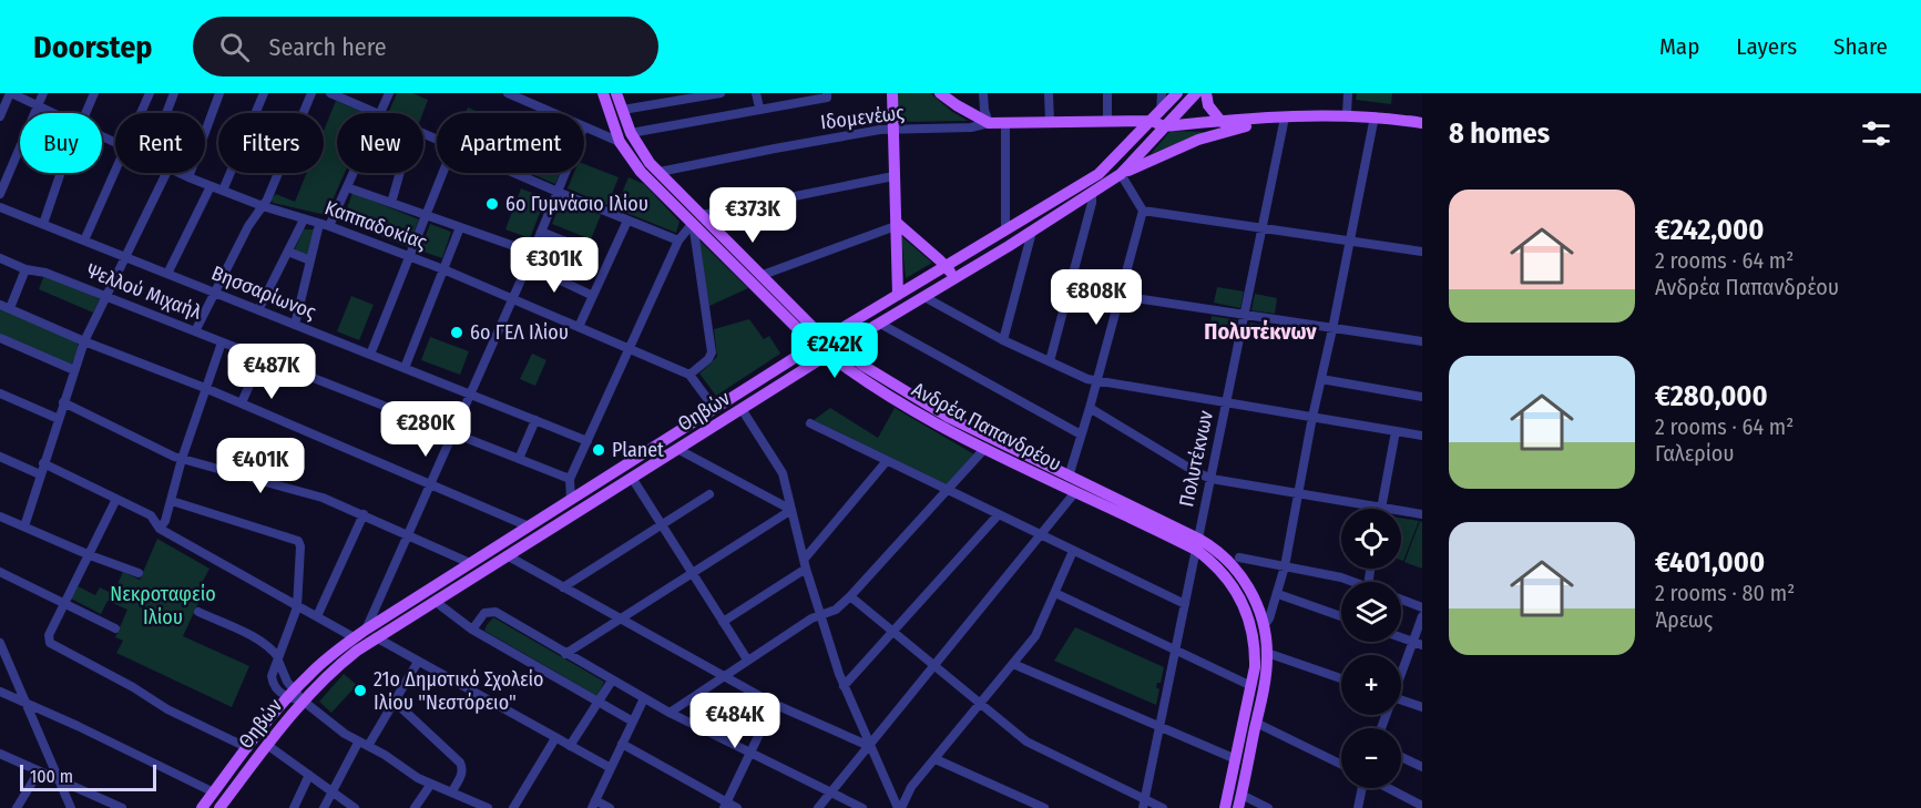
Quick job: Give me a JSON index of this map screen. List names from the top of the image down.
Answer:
{
  "streets": {
    "main road": ["Ιδομενέως", "Θηβών", "Ανδρέα Παπανδρέου"],
    "street": [
      "Καππαδοκίας",
      "Ψελλού Μιχαήλ",
      "Βησσαρίωνος",
      "Πολυτέκνων"
    ]
  },
  "crossings": [
    ["Ιδομενέως", "Θηβών"],
    ["Ιδομενέως", "Ανδρέα Παπανδρέου"],
    ["Ιδομενέως", "Πολυτέκνων"],
    ["Θηβών", "Ανδρέα Παπανδρέου"],
    ["Ανδρέα Παπανδρέου", "Πολυτέκνων"]
  ],
  "districts": ["Πολυτέκνων"],
  "parks": ["Νεκροταφείο Ιλίου"],
  "places": [
    "6ο Γυμνάσιο Ιλίου",
    "6ο ΓΕΛ Ιλίου",
    "Planet",
    "21ο Δημοτικό Σχολείο Ιλίου \"Νεστόρειο\""
  ],
  "scale_bar": "100 m",
  "page": {
    "header": "Doorstep",
    "search": "Search here",
    "nav": ["Map", "Layers", "Share"],
    "heading": "8 homes",
    "chip": [
      "Buy",
      "Rent",
      "Filters",
      "New",
      "Apartment"
    ],
    "list": [
      {
        "name": "€242,000",
        "note": "2 rooms · 64 m² · Ανδρέα Παπανδρέου"
      },
      {
        "name": "€280,000",
        "note": "2 rooms · 64 m² · Γαλερίου"
      },
      {
        "name": "€401,000",
        "note": "2 rooms · 80 m² · Άρεως"
      }
    ],
    "price": [
      "€373K",
      "€301K",
      "€808K",
      "€242K",
      "€487K",
      "€280K",
      "€401K",
      "€484K"
    ],
    "map_buttons": ["+", "−"],
    "scale": "100 m"
  }
}
